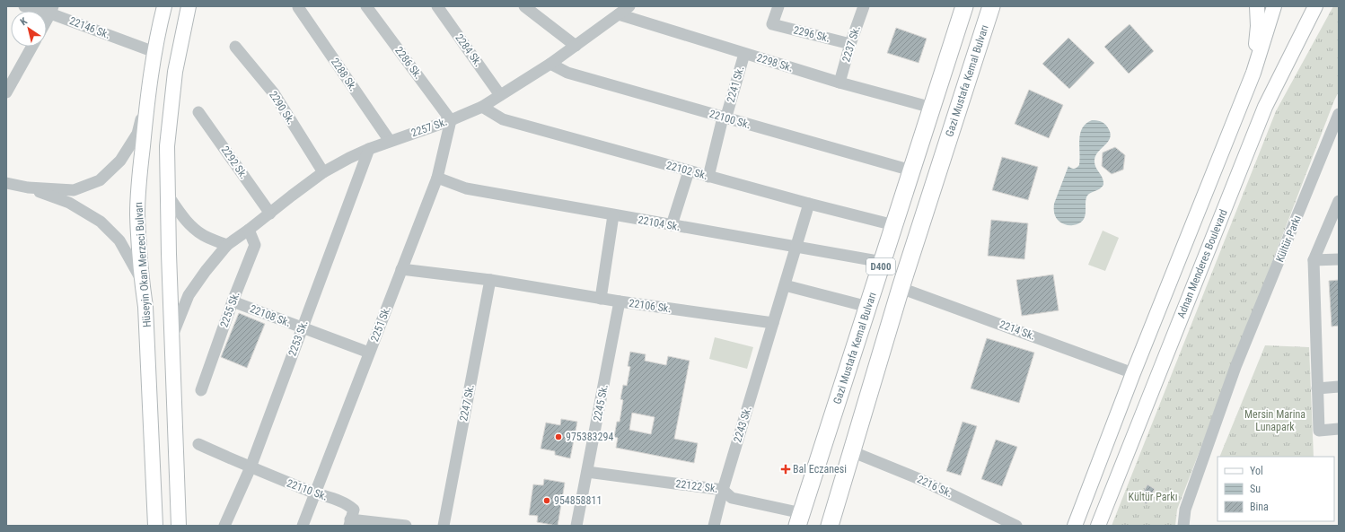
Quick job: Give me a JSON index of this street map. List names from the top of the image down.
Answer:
{
  "streets": {
    "highway": ["Gazi Mustafa Kemal Bulvarı", "D400"],
    "main road": ["Adnan Menderes Boulevard", "Hüseyin Okan Merzeci Bulvarı"],
    "street": [
      "22146 Sk.",
      "2296 Sk.",
      "2237 Sk.",
      "2284 Sk.",
      "2286 Sk.",
      "2298 Sk.",
      "2288 Sk.",
      "2241 Sk.",
      "2290 Sk.",
      "22100 Sk.",
      "2257 Sk.",
      "2292 Sk.",
      "22102 Sk.",
      "22104 Sk.",
      "Kültür Parkı",
      "22106 Sk.",
      "2255 Sk.",
      "22108 Sk.",
      "2251 Sk.",
      "2214 Sk.",
      "2253 Sk.",
      "2247 Sk.",
      "2245 Sk.",
      "2243 Sk.",
      "22122 Sk.",
      "2216 Sk.",
      "22110 Sk."
    ]
  },
  "crossings": [
    ["22146 Sk.", "Hüseyin Okan Merzeci Bulvarı"],
    ["2296 Sk.", "2237 Sk."],
    ["2237 Sk.", "2298 Sk."],
    ["2284 Sk.", "2257 Sk."],
    ["2286 Sk.", "2257 Sk."],
    ["2286 Sk.", "2251 Sk."],
    ["2298 Sk.", "Gazi Mustafa Kemal Bulvarı"],
    ["2298 Sk.", "2241 Sk."],
    ["2298 Sk.", "2257 Sk."],
    ["2288 Sk.", "2257 Sk."],
    ["Gazi Mustafa Kemal Bulvarı", "22100 Sk."],
    ["Gazi Mustafa Kemal Bulvarı", "22102 Sk."],
    ["Gazi Mustafa Kemal Bulvarı", "22104 Sk."],
    ["Gazi Mustafa Kemal Bulvarı", "2214 Sk."],
    ["Gazi Mustafa Kemal Bulvarı", "22122 Sk."],
    ["Gazi Mustafa Kemal Bulvarı", "2216 Sk."],
    ["2241 Sk.", "22100 Sk."],
    ["2241 Sk.", "22102 Sk."],
    ["2290 Sk.", "2257 Sk."],
    ["22100 Sk.", "2257 Sk."],
    ["2257 Sk.", "2292 Sk."],
    ["2257 Sk.", "22102 Sk."],
    ["2257 Sk.", "2255 Sk."],
    ["2257 Sk.", "2251 Sk."],
    ["2257 Sk.", "2253 Sk."],
    ["22104 Sk.", "2251 Sk."],
    ["22106 Sk.", "2251 Sk."],
    ["22106 Sk.", "2247 Sk."],
    ["22106 Sk.", "2245 Sk."],
    ["22106 Sk.", "2243 Sk."],
    ["2255 Sk.", "22108 Sk."],
    ["22108 Sk.", "2251 Sk."],
    ["22108 Sk.", "2253 Sk."],
    ["2251 Sk.", "22110 Sk."],
    ["2253 Sk.", "22110 Sk."],
    ["2245 Sk.", "22122 Sk."],
    ["2243 Sk.", "22122 Sk."]
  ],
  "parks": ["Mersin Marina Lunapark", "Kültür Parkı"],
  "places": {
    "other": ["975383294", "954858811"],
    "health": ["Bal Eczanesi"]
  },
  "legend": ["Yol", "Su", "Bina"],
  "north": "top left"
}
